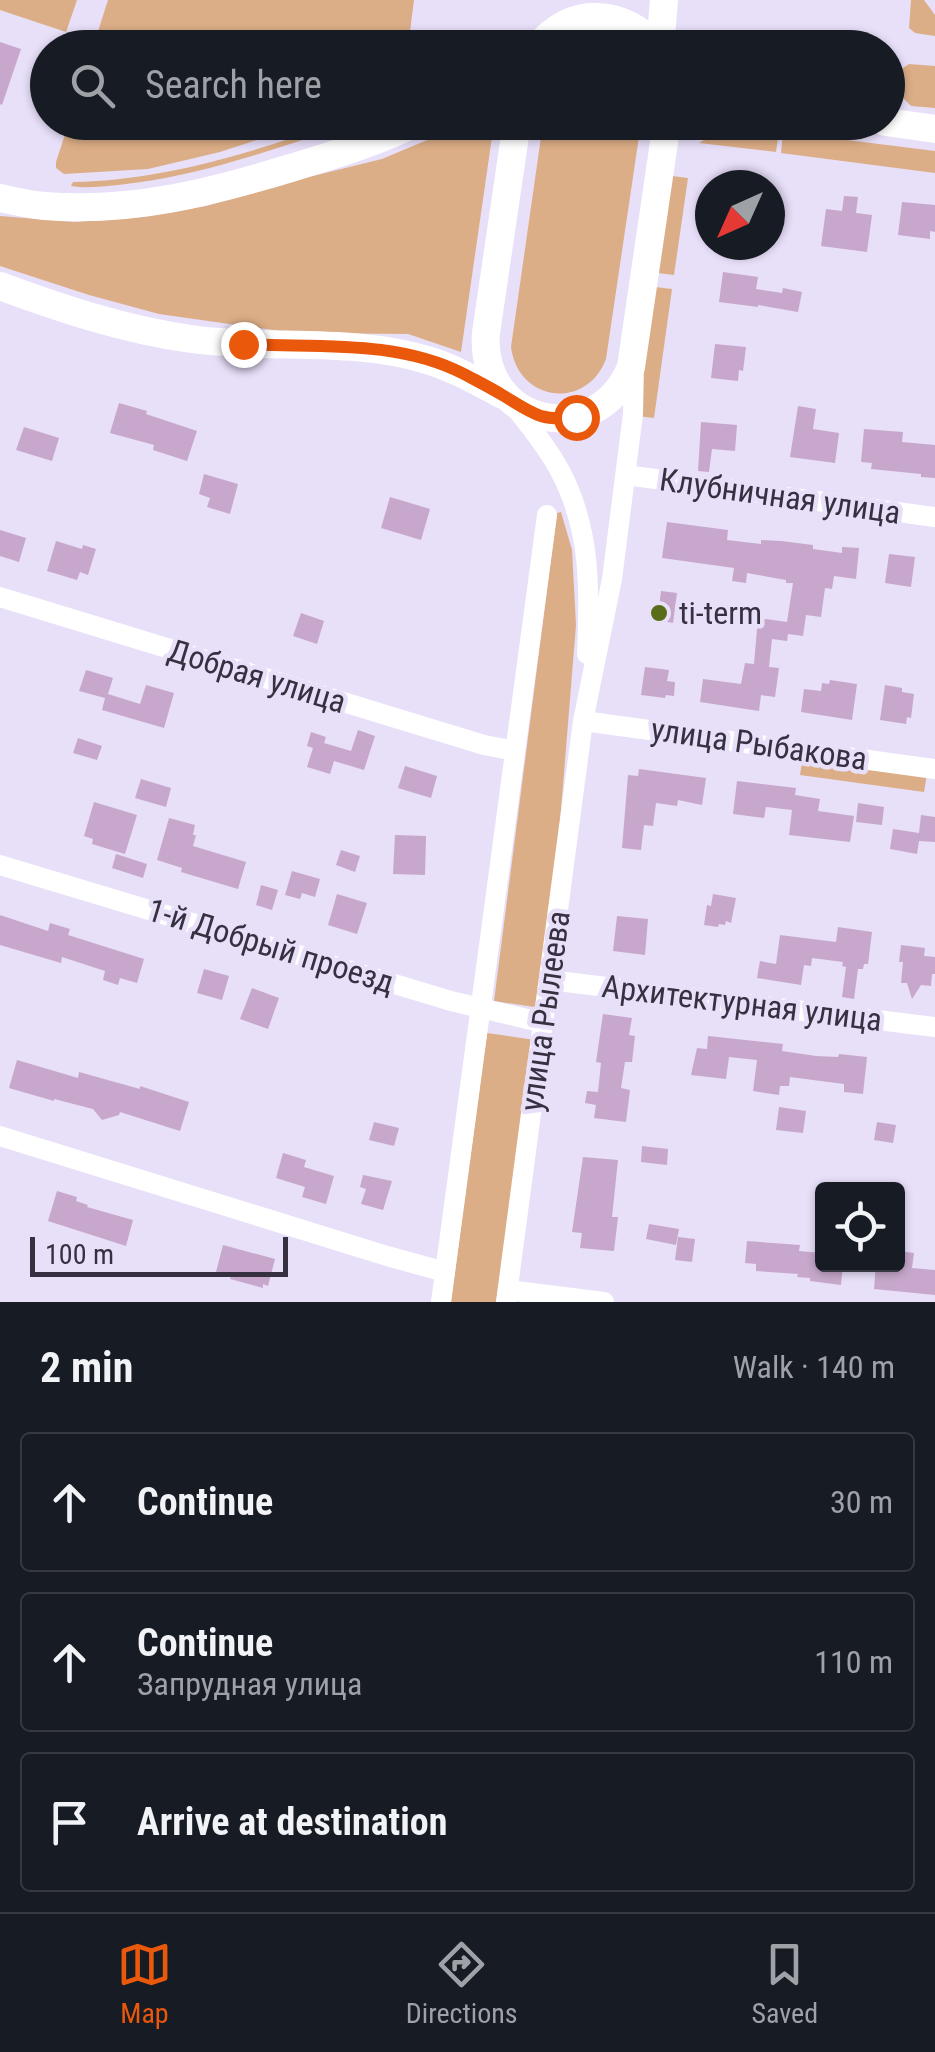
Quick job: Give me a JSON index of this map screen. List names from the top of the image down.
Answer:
{
  "streets": {
    "street": [
      "Клубничная улица",
      "Добрая улица",
      "улица Рыбакова",
      "1-й Добрый проезд",
      "Архитектурная улица",
      "улица Рылеева"
    ]
  },
  "crossings": [
    ["Клубничная улица", "улица Рылеева"],
    ["улица Рыбакова", "улица Рылеева"],
    ["1-й Добрый проезд", "улица Рылеева"],
    ["Архитектурная улица", "улица Рылеева"]
  ],
  "places": ["ti-term"],
  "scale_bar": "100 m",
  "north": "bottom left",
  "page": {
    "search": "Search here",
    "scale": "100 m",
    "heading": ["2 min", "Walk · 140 m"],
    "list": [
      ["Continue", "30 m"],
      ["Continue", "Запрудная улица", "110 m"],
      "Arrive at destination"
    ],
    "nav": ["Map", "Directions", "Saved"]
  }
}
